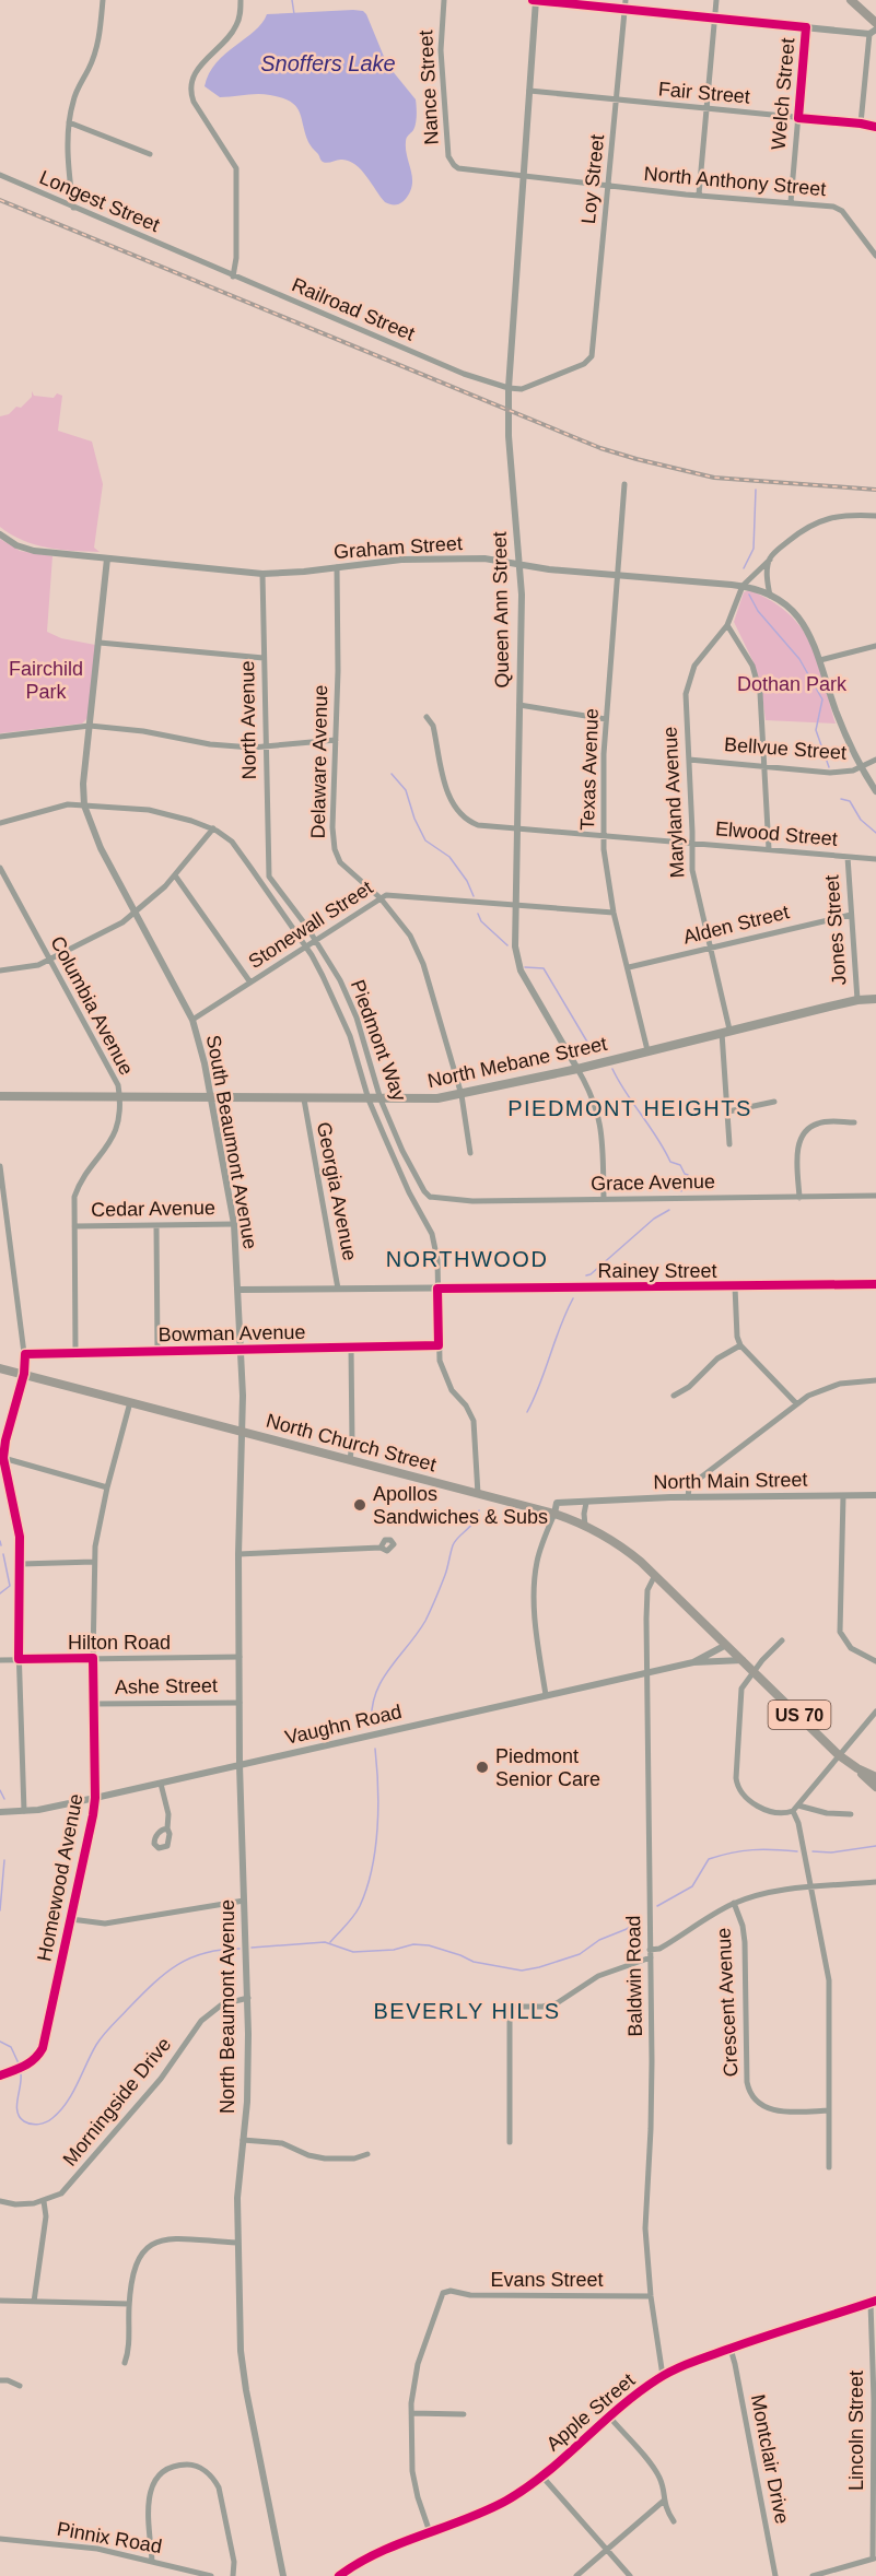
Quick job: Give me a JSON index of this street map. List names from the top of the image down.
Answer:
{
  "streets": {
    "main road": ["North Mebane Street", "North Church Street", "US 70"],
    "street": [
      "Nance Street",
      "Fair Street",
      "Welch Street",
      "Loy Street",
      "North Anthony Street",
      "Longest Street",
      "Railroad Street",
      "Graham Street",
      "Queen Ann Street",
      "North Avenue",
      "Bellvue Street",
      "Delaware Avenue",
      "Texas Avenue",
      "Maryland Avenue",
      "Elwood Street",
      "Stonewall Street",
      "Alden Street",
      "Jones Street",
      "Columbia Avenue",
      "Piedmont Way",
      "South Beaumont Avenue",
      "Grace Avenue",
      "Georgia Avenue",
      "Cedar Avenue",
      "Rainey Street",
      "Bowman Avenue",
      "North Main Street",
      "Hilton Road",
      "Ashe Street",
      "Vaughn Road",
      "Homewood Avenue",
      "Baldwin Road",
      "Crescent Avenue",
      "North Beaumont Avenue",
      "Morningside Drive",
      "Evans Street",
      "Apple Street",
      "Lincoln Street",
      "Montclair Drive",
      "Pinnix Road"
    ]
  },
  "crossings": [
    ["Nance Street", "North Anthony Street"],
    ["Fair Street", "Welch Street"],
    ["Fair Street", "Loy Street"],
    ["Fair Street", "Queen Ann Street"],
    ["Welch Street", "North Anthony Street"],
    ["Loy Street", "North Anthony Street"],
    ["Loy Street", "Railroad Street"],
    ["Loy Street", "Queen Ann Street"],
    ["North Anthony Street", "Queen Ann Street"],
    ["Longest Street", "Railroad Street"],
    ["Railroad Street", "Queen Ann Street"],
    ["Graham Street", "Queen Ann Street"],
    ["Graham Street", "North Avenue"],
    ["Graham Street", "Bellvue Street"],
    ["Graham Street", "Delaware Avenue"],
    ["Graham Street", "Texas Avenue"],
    ["Graham Street", "Maryland Avenue"],
    ["Queen Ann Street", "Elwood Street"],
    ["Queen Ann Street", "Stonewall Street"],
    ["Queen Ann Street", "North Mebane Street"],
    ["Queen Ann Street", "Grace Avenue"],
    ["North Avenue", "Piedmont Way"],
    ["Bellvue Street", "Maryland Avenue"],
    ["Delaware Avenue", "Stonewall Street"],
    ["Delaware Avenue", "North Mebane Street"],
    ["Texas Avenue", "Elwood Street"],
    ["Texas Avenue", "Stonewall Street"],
    ["Texas Avenue", "Alden Street"],
    ["Texas Avenue", "North Mebane Street"],
    ["Maryland Avenue", "Elwood Street"],
    ["Maryland Avenue", "Alden Street"],
    ["Maryland Avenue", "North Mebane Street"],
    ["Elwood Street", "Jones Street"],
    ["Stonewall Street", "Piedmont Way"],
    ["Stonewall Street", "South Beaumont Avenue"],
    ["Alden Street", "Jones Street"],
    ["Jones Street", "North Mebane Street"],
    ["Columbia Avenue", "North Mebane Street"],
    ["Columbia Avenue", "Cedar Avenue"],
    ["Columbia Avenue", "Bowman Avenue"],
    ["Piedmont Way", "North Mebane Street"],
    ["Piedmont Way", "South Beaumont Avenue"],
    ["Piedmont Way", "Grace Avenue"],
    ["Piedmont Way", "Rainey Street"],
    ["Piedmont Way", "Bowman Avenue"],
    ["Piedmont Way", "North Church Street"],
    ["North Mebane Street", "South Beaumont Avenue"],
    ["North Mebane Street", "Georgia Avenue"],
    ["South Beaumont Avenue", "Cedar Avenue"],
    ["South Beaumont Avenue", "Rainey Street"],
    ["South Beaumont Avenue", "Bowman Avenue"],
    ["South Beaumont Avenue", "North Church Street"],
    ["South Beaumont Avenue", "North Beaumont Avenue"],
    ["Georgia Avenue", "Rainey Street"],
    ["North Church Street", "North Main Street"],
    ["North Church Street", "US 70"],
    ["North Church Street", "Vaughn Road"],
    ["North Church Street", "Homewood Avenue"],
    ["North Church Street", "Baldwin Road"],
    ["North Church Street", "North Beaumont Avenue"],
    ["Hilton Road", "Homewood Avenue"],
    ["Hilton Road", "North Beaumont Avenue"],
    ["Ashe Street", "Homewood Avenue"],
    ["Ashe Street", "North Beaumont Avenue"],
    ["Vaughn Road", "Homewood Avenue"],
    ["Vaughn Road", "Baldwin Road"],
    ["Vaughn Road", "North Beaumont Avenue"],
    ["Baldwin Road", "Evans Street"],
    ["Baldwin Road", "Apple Street"],
    ["North Beaumont Avenue", "Morningside Drive"],
    ["Apple Street", "Lincoln Street"],
    ["Apple Street", "Montclair Drive"]
  ],
  "districts": ["PIEDMONT HEIGHTS", "NORTHWOOD", "BEVERLY HILLS"],
  "water": ["Snoffers Lake"],
  "parks": ["Fairchild Park", "Dothan Park"],
  "places": ["Apollos Sandwiches & Subs", "Piedmont Senior Care"]
}
